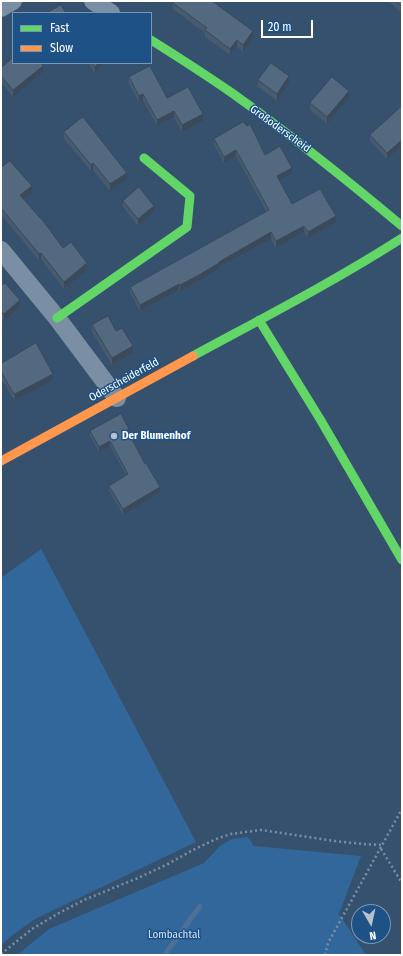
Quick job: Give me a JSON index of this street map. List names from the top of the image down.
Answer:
{
  "streets": {
    "street": ["Großoderscheid", "Oderscheiderfeld"]
  },
  "parks": ["Lombachtal"],
  "places": ["Der Blumenhof"],
  "legend": ["Fast", "Slow"],
  "scale_bar": "20 m",
  "north": "bottom"
}
